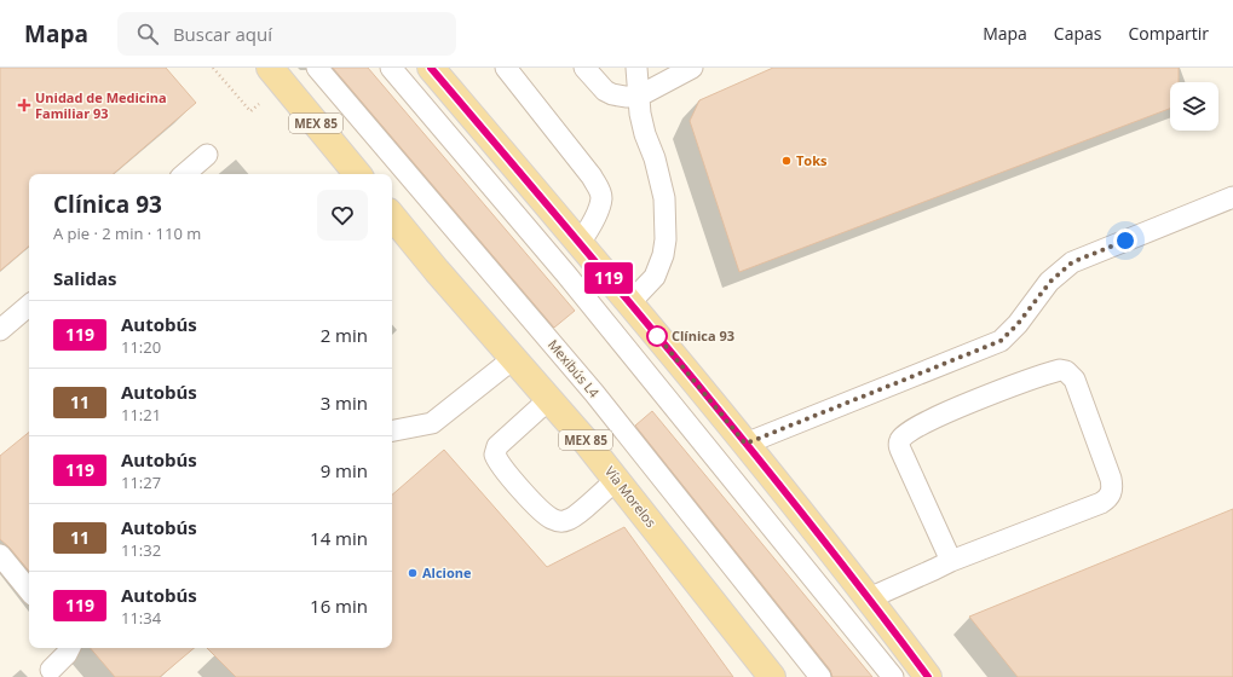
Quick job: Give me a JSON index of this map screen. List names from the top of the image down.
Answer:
{
  "streets": {
    "main road": ["MEX 85", "Vía Morelos"],
    "lane": ["Mexibús L4"]
  },
  "places": {
    "health": ["Unidad de Medicina Familiar 93"],
    "other": ["Toks", "Clínica 93", "Alcione"]
  },
  "lines": ["bus line 119"],
  "page": {
    "header": "Mapa",
    "search": "Buscar aquí",
    "nav": ["Mapa", "Capas", "Compartir"],
    "on_map": "119",
    "heading": [
      ["Clínica 93", "A pie · 2 min · 110 m"],
      "Salidas"
    ],
    "list": [
      {
        "mark": "119",
        "name": "Autobús",
        "note": "11:20",
        "value": "2 min"
      },
      {
        "mark": "11",
        "name": "Autobús",
        "note": "11:21",
        "value": "3 min"
      },
      {
        "mark": "119",
        "name": "Autobús",
        "note": "11:27",
        "value": "9 min"
      },
      {
        "mark": "11",
        "name": "Autobús",
        "note": "11:32",
        "value": "14 min"
      },
      {
        "mark": "119",
        "name": "Autobús",
        "note": "11:34",
        "value": "16 min"
      }
    ]
  }
}
